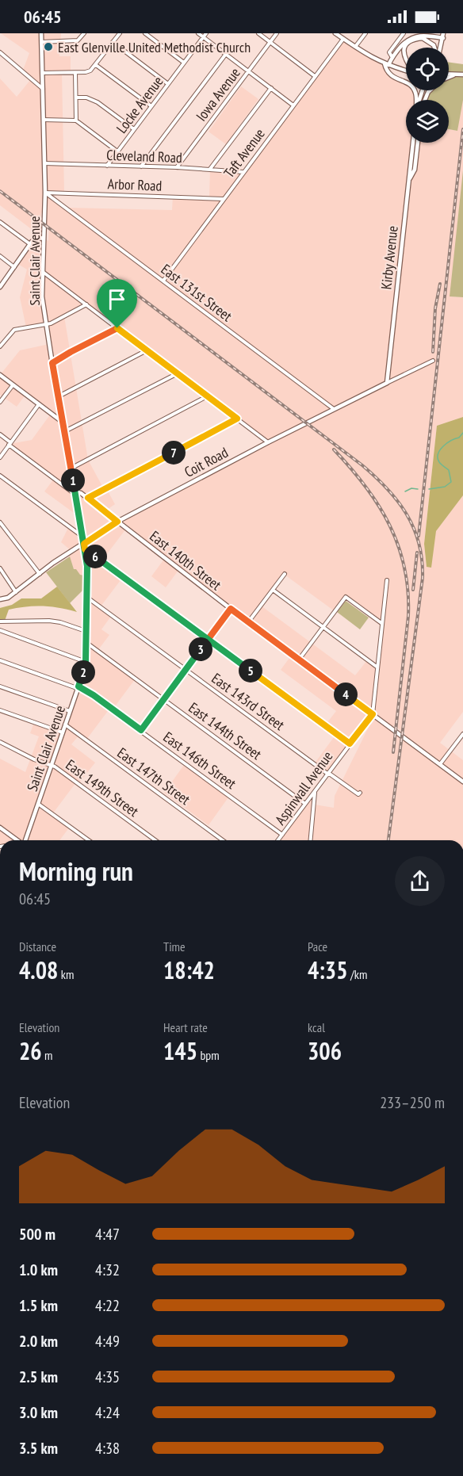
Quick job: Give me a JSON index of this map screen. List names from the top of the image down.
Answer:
{
  "streets": {
    "street": [
      "Iowa Avenue",
      "Locke Avenue",
      "Taft Avenue",
      "Cleveland Road",
      "Arbor Road",
      "Kirby Avenue",
      "Saint Clair Avenue",
      "East 131st Street",
      "Coit Road",
      "East 140th Street",
      "East 143rd Street",
      "East 144th Street",
      "East 146th Street",
      "East 147th Street",
      "East 149th Street",
      "Aspinwall Avenue"
    ]
  },
  "crossings": [
    ["Iowa Avenue", "Cleveland Road"],
    ["Locke Avenue", "Cleveland Road"],
    ["Taft Avenue", "Cleveland Road"],
    ["Taft Avenue", "Arbor Road"],
    ["Taft Avenue", "East 131st Street"],
    ["Cleveland Road", "Saint Clair Avenue"],
    ["Arbor Road", "Saint Clair Avenue"],
    ["Arbor Road", "East 131st Street"],
    ["Kirby Avenue", "Coit Road"],
    ["Saint Clair Avenue", "East 131st Street"],
    ["Saint Clair Avenue", "Coit Road"],
    ["Saint Clair Avenue", "East 140th Street"],
    ["Saint Clair Avenue", "East 143rd Street"],
    ["Saint Clair Avenue", "East 144th Street"],
    ["Saint Clair Avenue", "East 146th Street"],
    ["Saint Clair Avenue", "East 147th Street"],
    ["Saint Clair Avenue", "East 149th Street"],
    ["East 131st Street", "Coit Road"],
    ["Coit Road", "East 140th Street"],
    ["East 140th Street", "Aspinwall Avenue"],
    ["East 143rd Street", "Aspinwall Avenue"],
    ["East 144th Street", "Aspinwall Avenue"],
    ["East 146th Street", "Aspinwall Avenue"]
  ],
  "places": ["East Glenville United Methodist Church"],
  "page": {
    "status": "06:45",
    "pins": [
      "7",
      "1",
      "6",
      "3",
      "5",
      "2",
      "4"
    ],
    "heading": ["Morning run", "06:45"],
    "stats": [
      ["Distance", "4.08 km"],
      ["Time", "18:42"],
      ["Pace", "4:35 /km"],
      ["Elevation", "26 m"],
      ["Heart rate", "145 bpm"],
      ["kcal", "306"]
    ],
    "chart": ["Elevation", "233–250 m"],
    "list": [
      {
        "name": "500 m",
        "note": "4:47"
      },
      {
        "name": "1.0 km",
        "note": "4:32"
      },
      {
        "name": "1.5 km",
        "note": "4:22"
      },
      {
        "name": "2.0 km",
        "note": "4:49"
      },
      {
        "name": "2.5 km",
        "note": "4:35"
      },
      {
        "name": "3.0 km",
        "note": "4:24"
      },
      {
        "name": "3.5 km",
        "note": "4:38"
      }
    ]
  }
}
